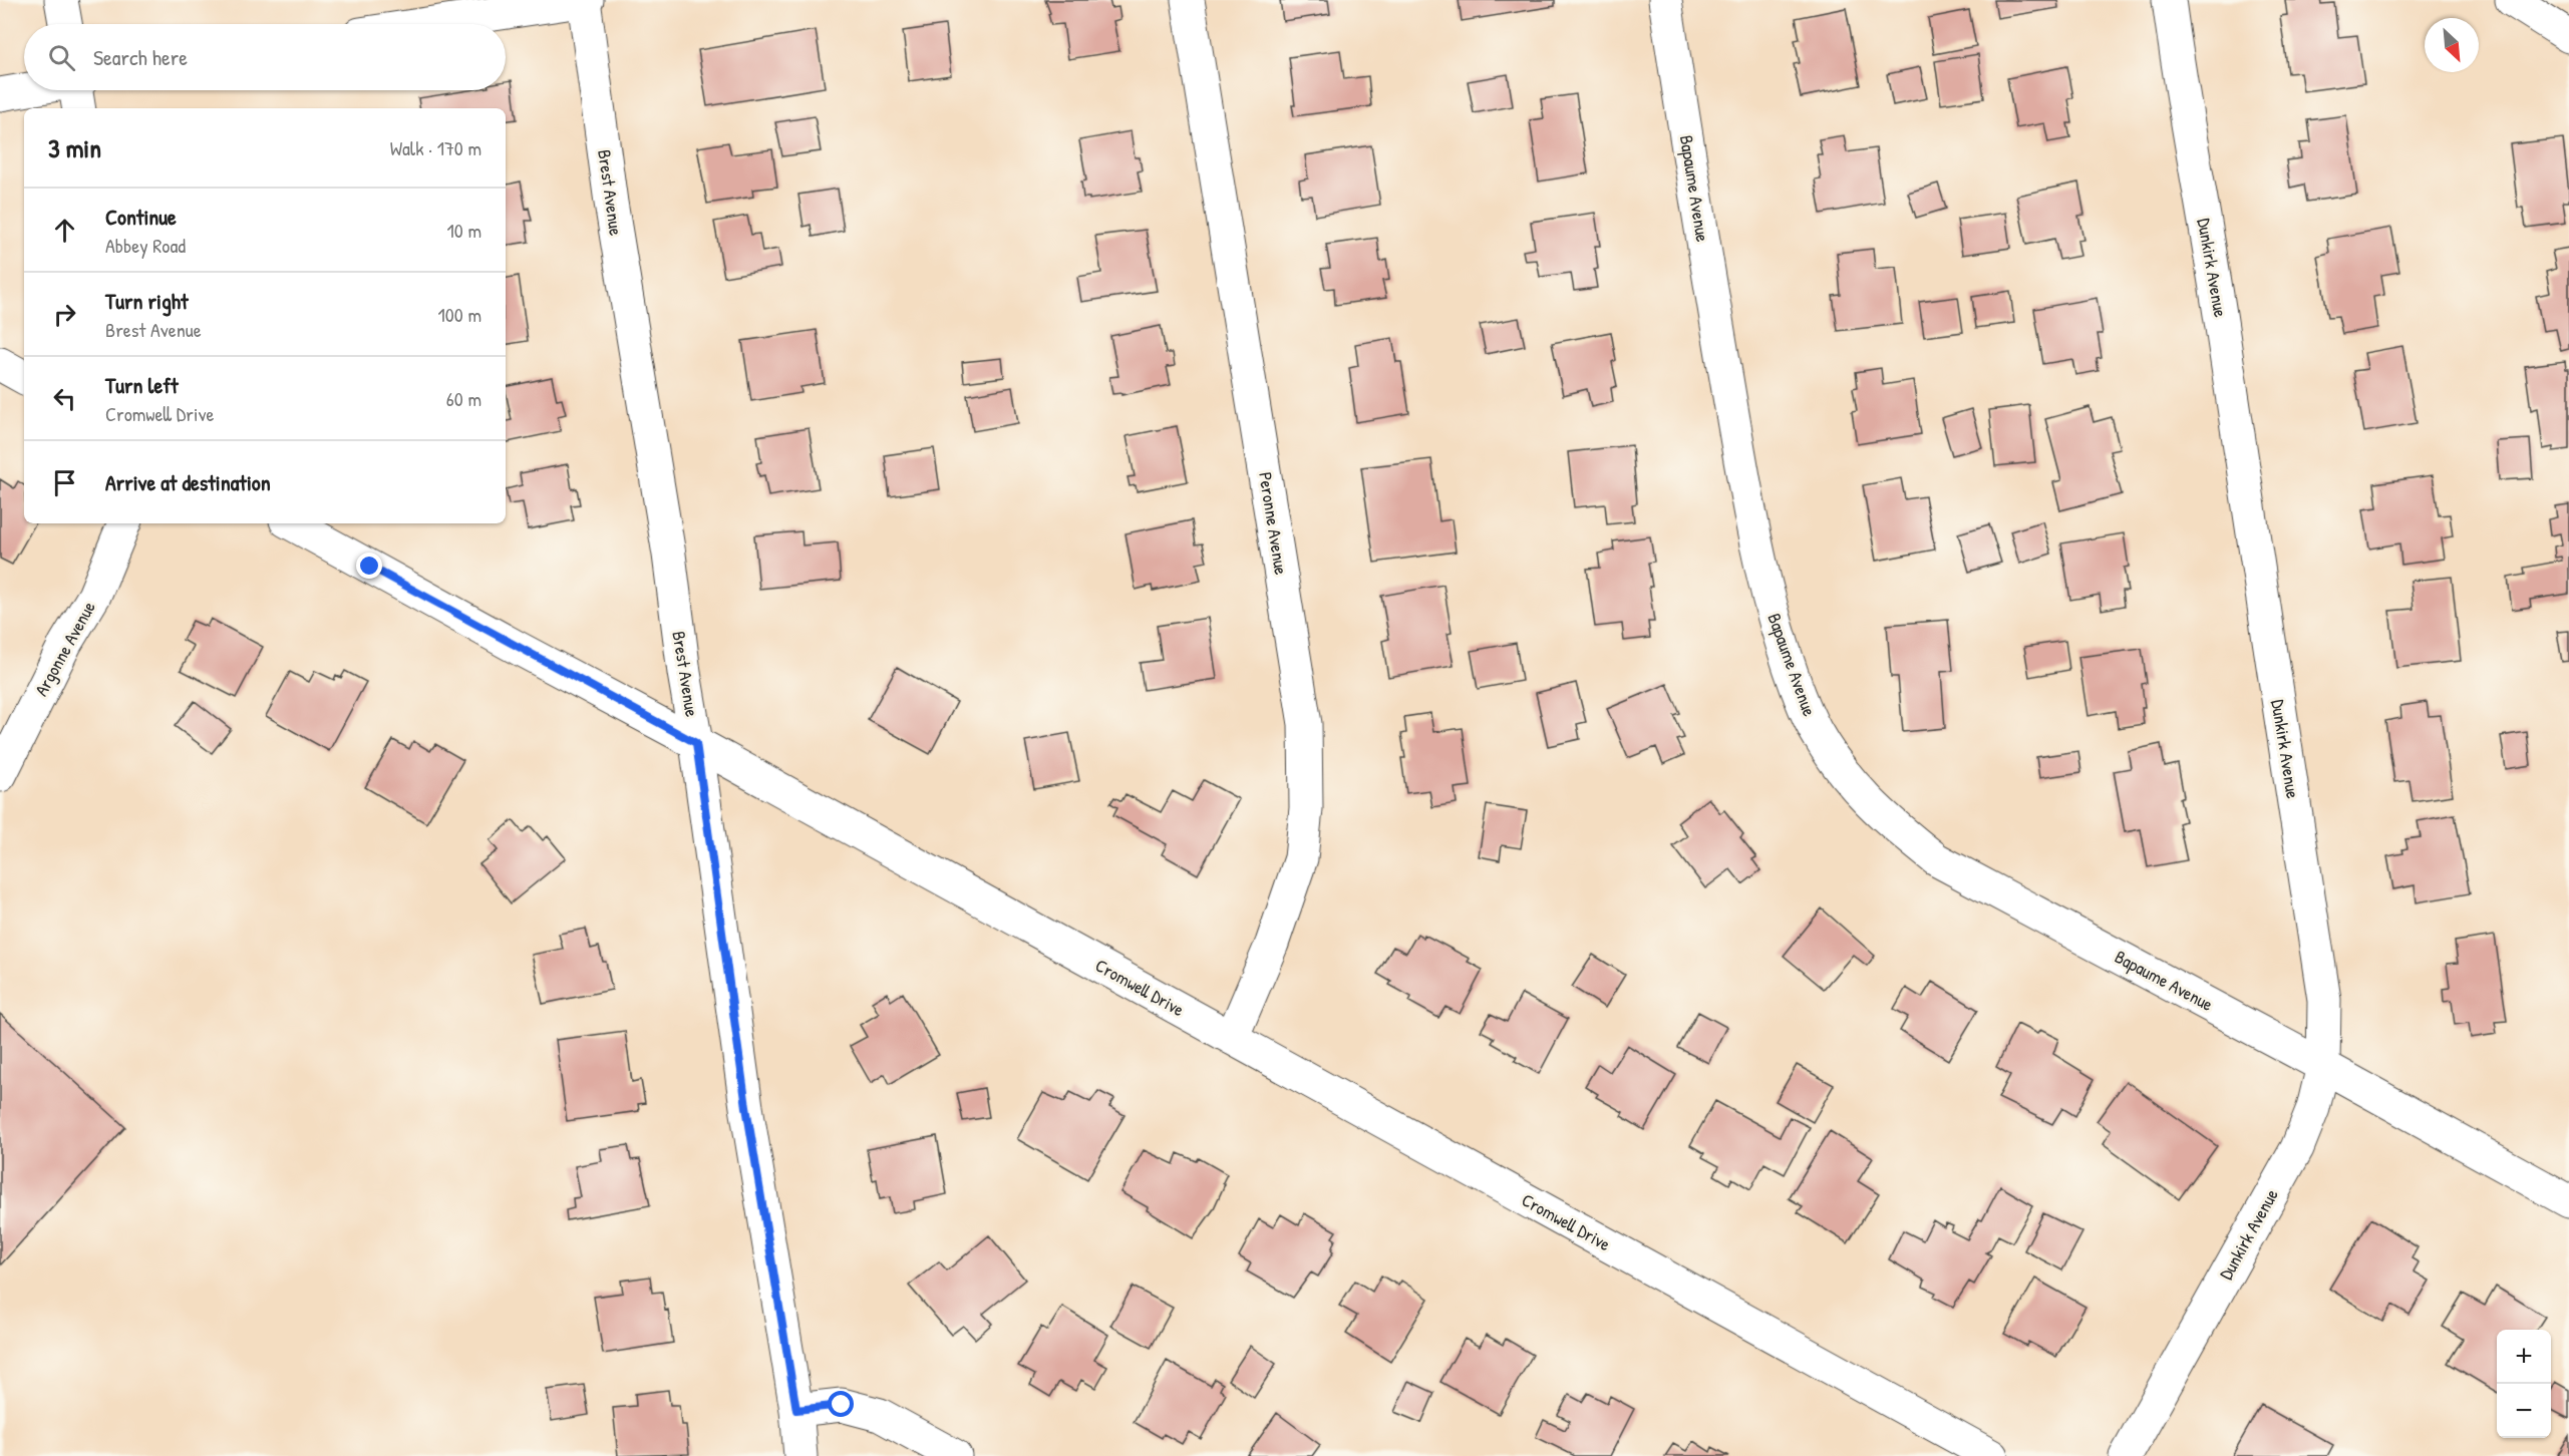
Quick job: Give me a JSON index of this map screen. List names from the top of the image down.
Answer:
{
  "streets": {
    "street": [
      "Bapaume Avenue",
      "Brest Avenue",
      "Dunkirk Avenue",
      "Peronne Avenue",
      "Argonne Avenue",
      "Cromwell Drive"
    ]
  },
  "crossings": [
    ["Bapaume Avenue", "Dunkirk Avenue"],
    ["Brest Avenue", "Cromwell Drive"],
    ["Peronne Avenue", "Cromwell Drive"]
  ],
  "north": "bottom right",
  "page": {
    "search": "Search here",
    "heading": ["3 min", "Walk · 170 m"],
    "list": [
      ["Continue", "Abbey Road", "10 m"],
      ["Turn right", "Brest Avenue", "100 m"],
      ["Turn left", "Cromwell Drive", "60 m"],
      "Arrive at destination"
    ],
    "map_buttons": ["+", "−"]
  }
}
